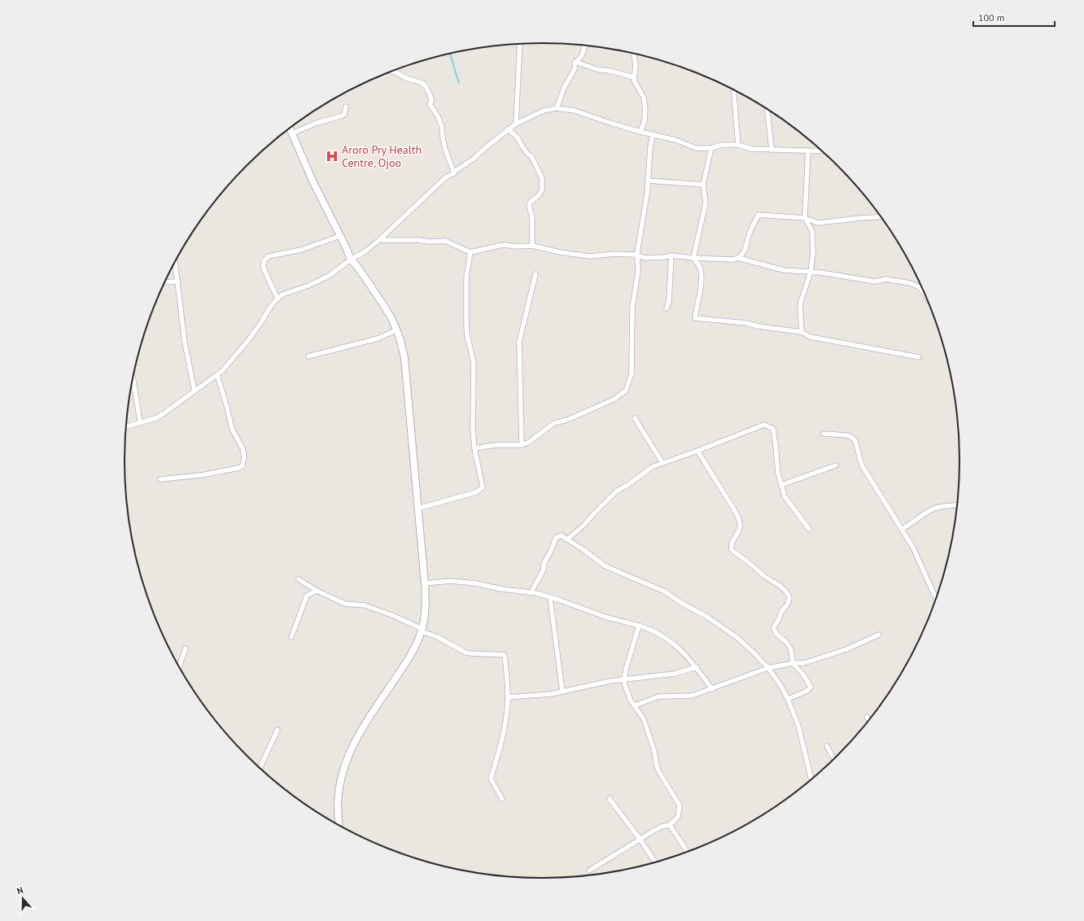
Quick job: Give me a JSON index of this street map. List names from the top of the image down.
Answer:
{
  "places": {
    "hospital": ["Aroro Pry Health Centre, Ojoo"]
  },
  "scale_bar": "100 m",
  "north": "top"
}
